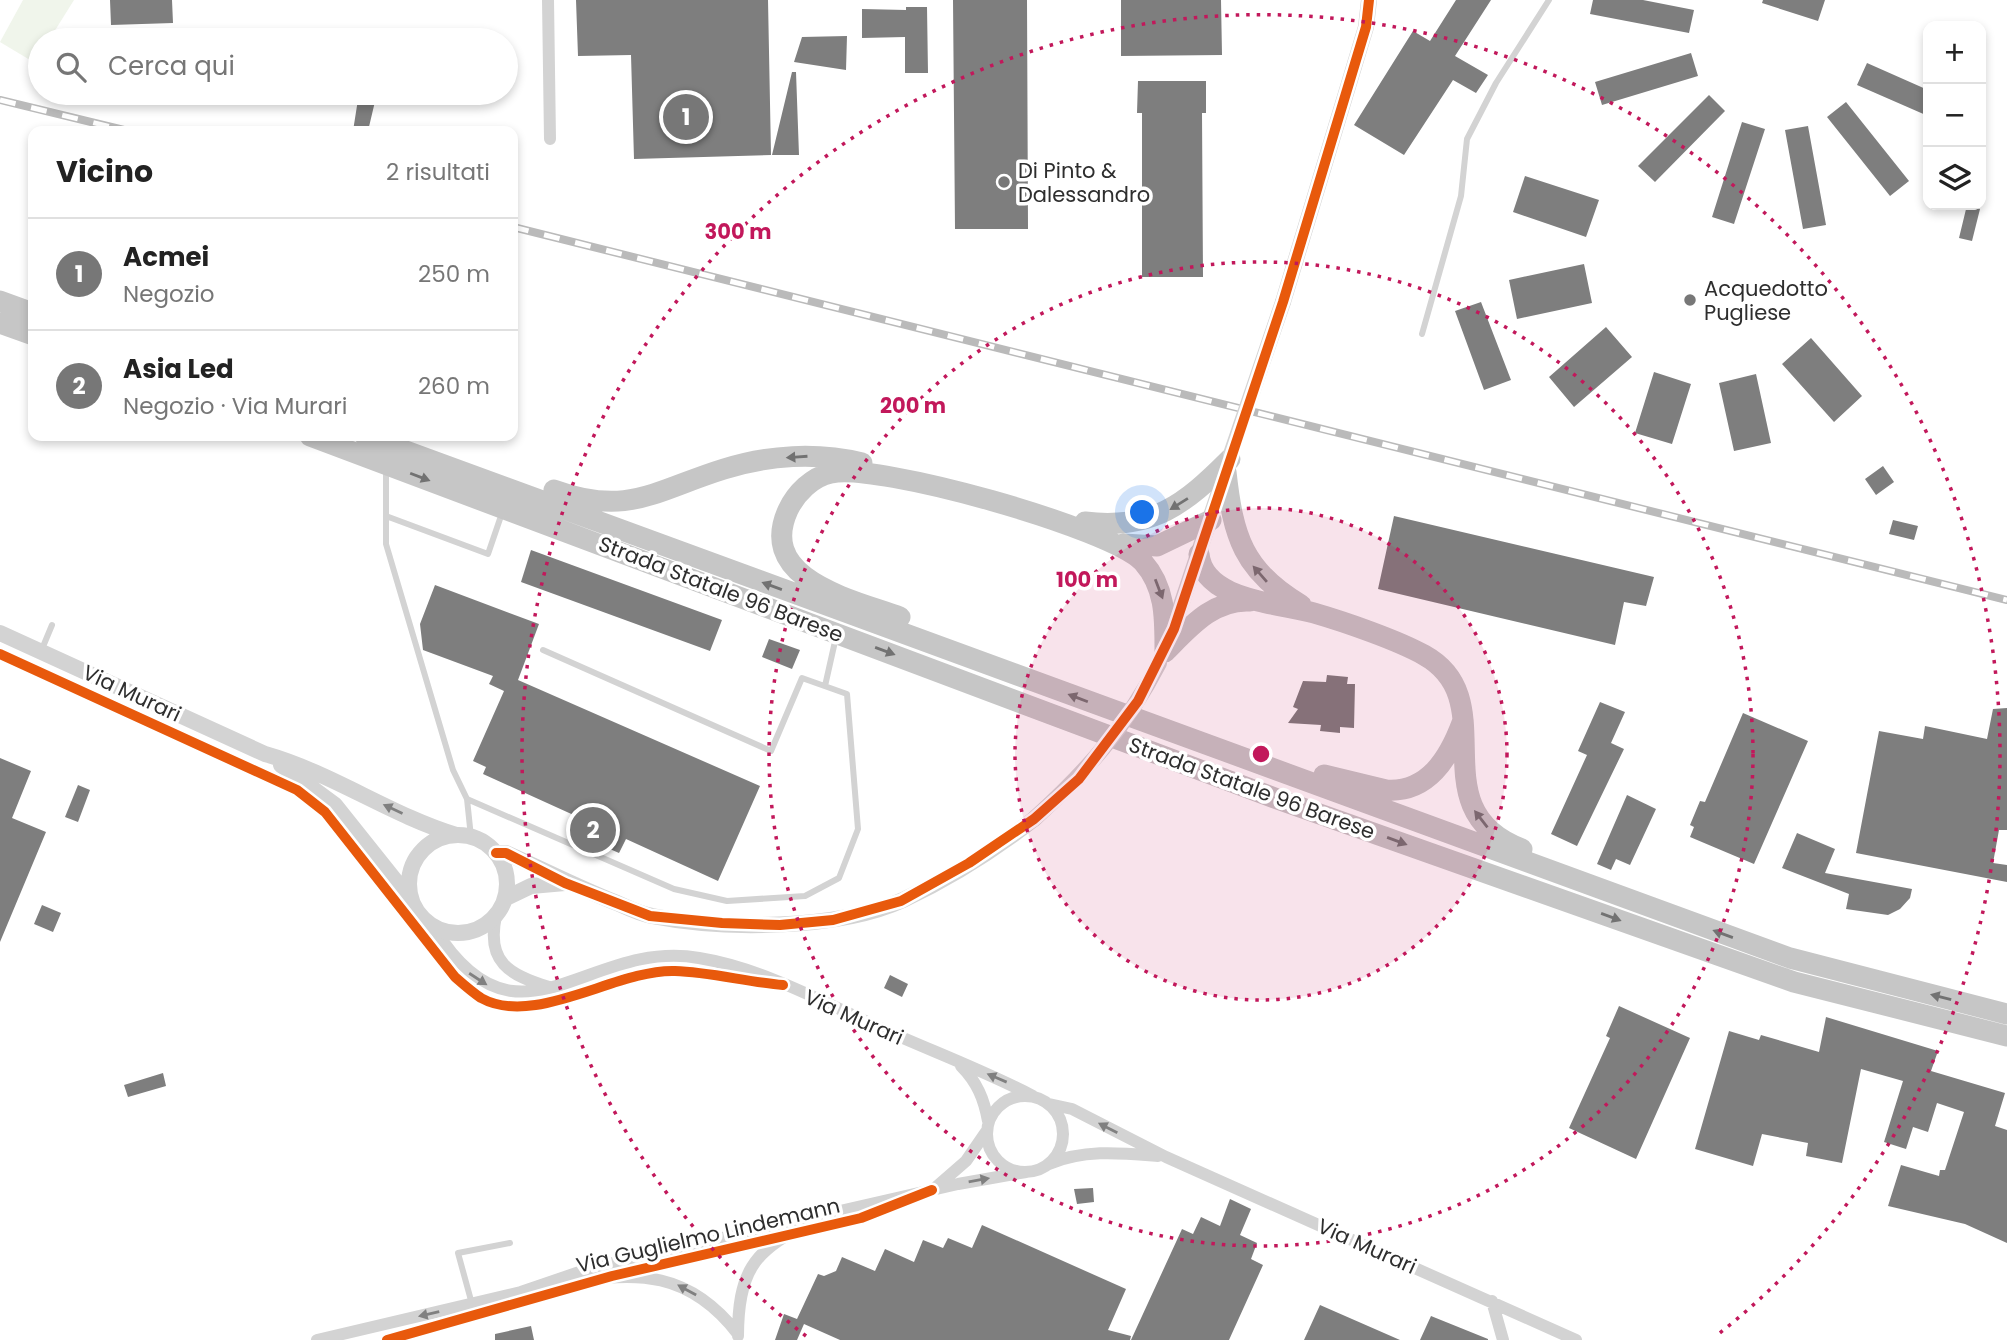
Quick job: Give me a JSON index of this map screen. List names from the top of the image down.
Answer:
{
  "streets": {
    "main road": ["Strada Statale 96 Barese"],
    "street": ["Via Murari", "Via Guglielmo Lindemann"]
  },
  "crossings": [
    ["Via Murari", "Via Guglielmo Lindemann"]
  ],
  "places": ["Di Pinto & Dalessandro", "Acquedotto Pugliese"],
  "page": {
    "map_buttons": ["+", "−"],
    "search": "Cerca qui",
    "pins": ["1", "2"],
    "heading": ["Vicino", "2 risultati"],
    "list": [
      {
        "mark": "1",
        "name": "Acmei",
        "note": "Negozio",
        "value": "250 m"
      },
      {
        "mark": "2",
        "name": "Asia Led",
        "note": "Negozio · Via Murari",
        "value": "260 m"
      }
    ]
  },
  "rings": ["300 m", "200 m", "100 m"]
}
